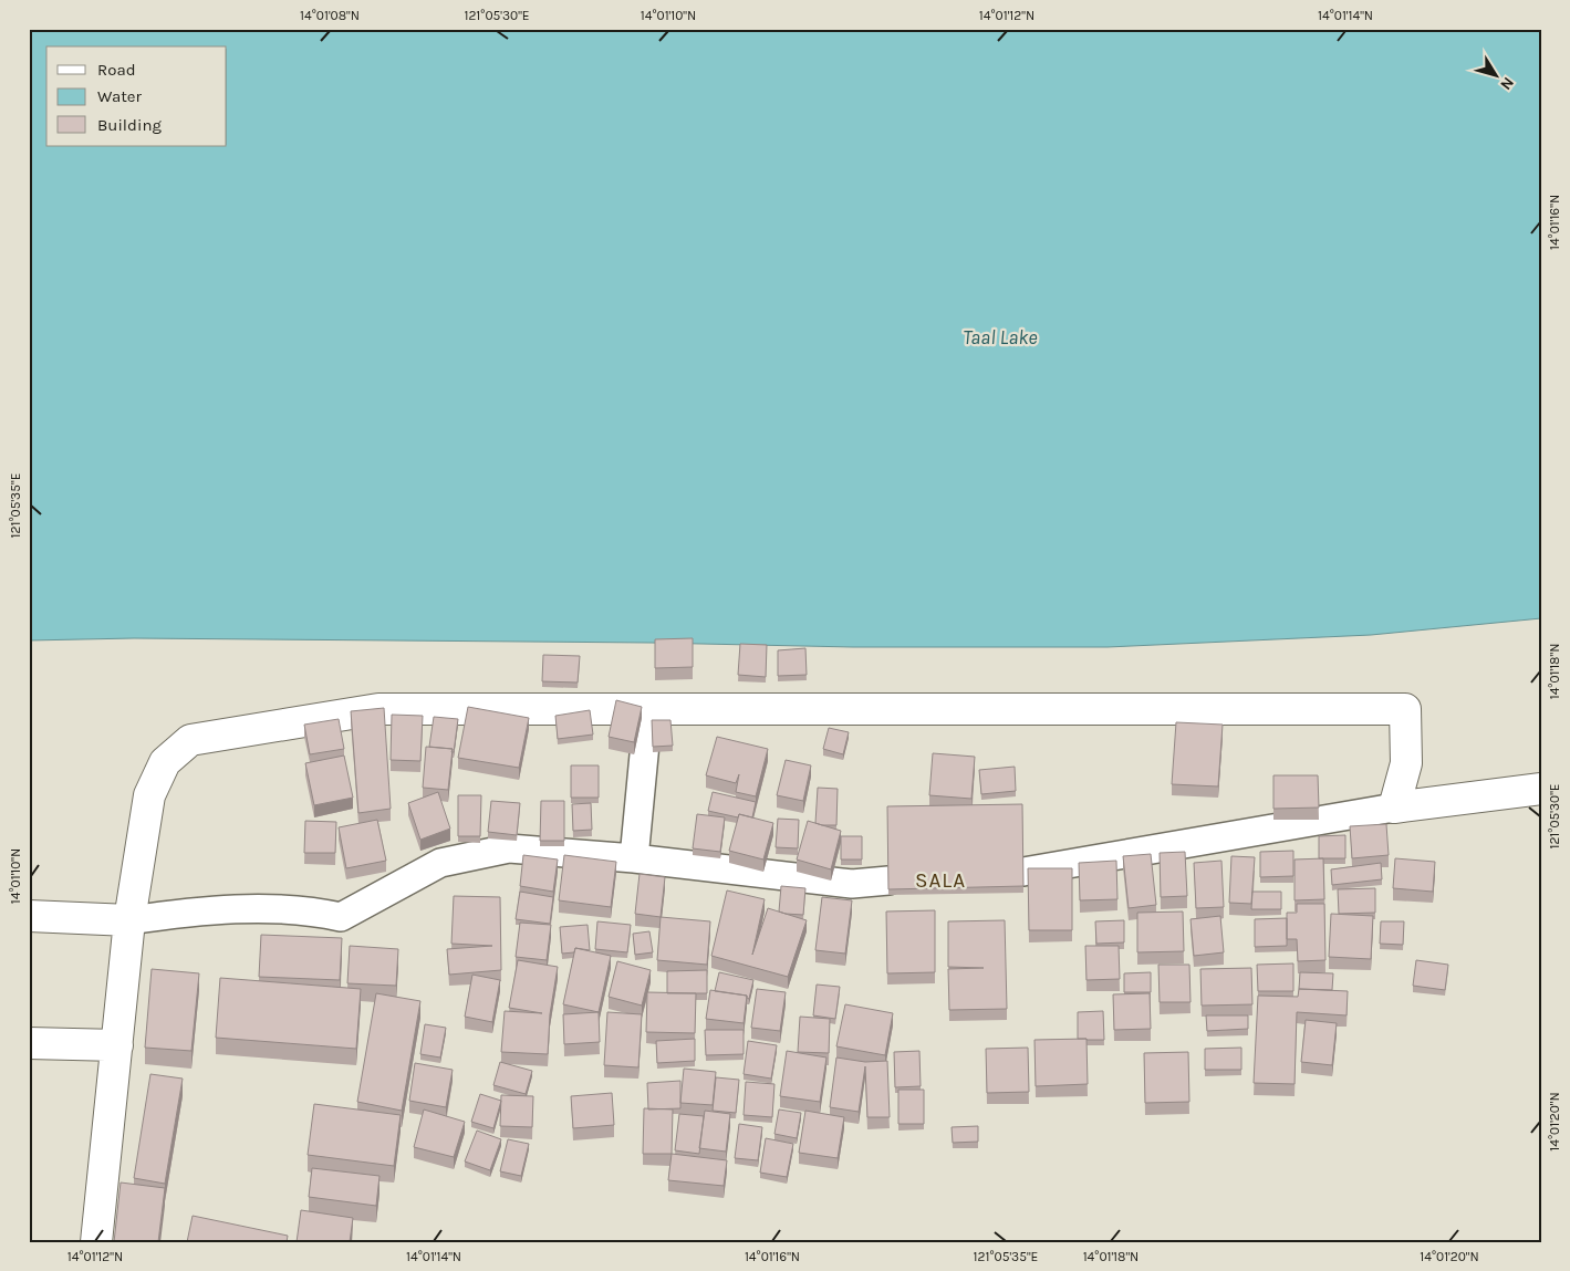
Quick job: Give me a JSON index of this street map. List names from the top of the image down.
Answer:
{
  "districts": ["SALA"],
  "water": ["Taal Lake"],
  "legend": ["Road", "Water", "Building"],
  "north": "bottom right",
  "coordinates": [
    "14°01'08\"N",
    "121°05'30\"E",
    "14°01'10\"N",
    "14°01'12\"N",
    "14°01'14\"N",
    "14°01'16\"N",
    "121°05'35\"E",
    "14°01'18\"N",
    "14°01'20\"N"
  ]
}
